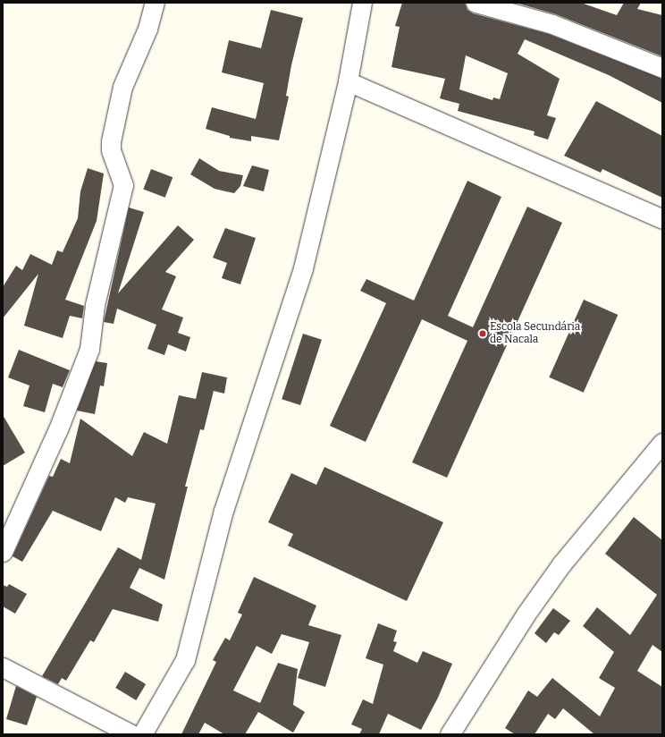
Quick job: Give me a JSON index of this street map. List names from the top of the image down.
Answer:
{
  "places": ["Escola Secundária de Nacala"]
}
